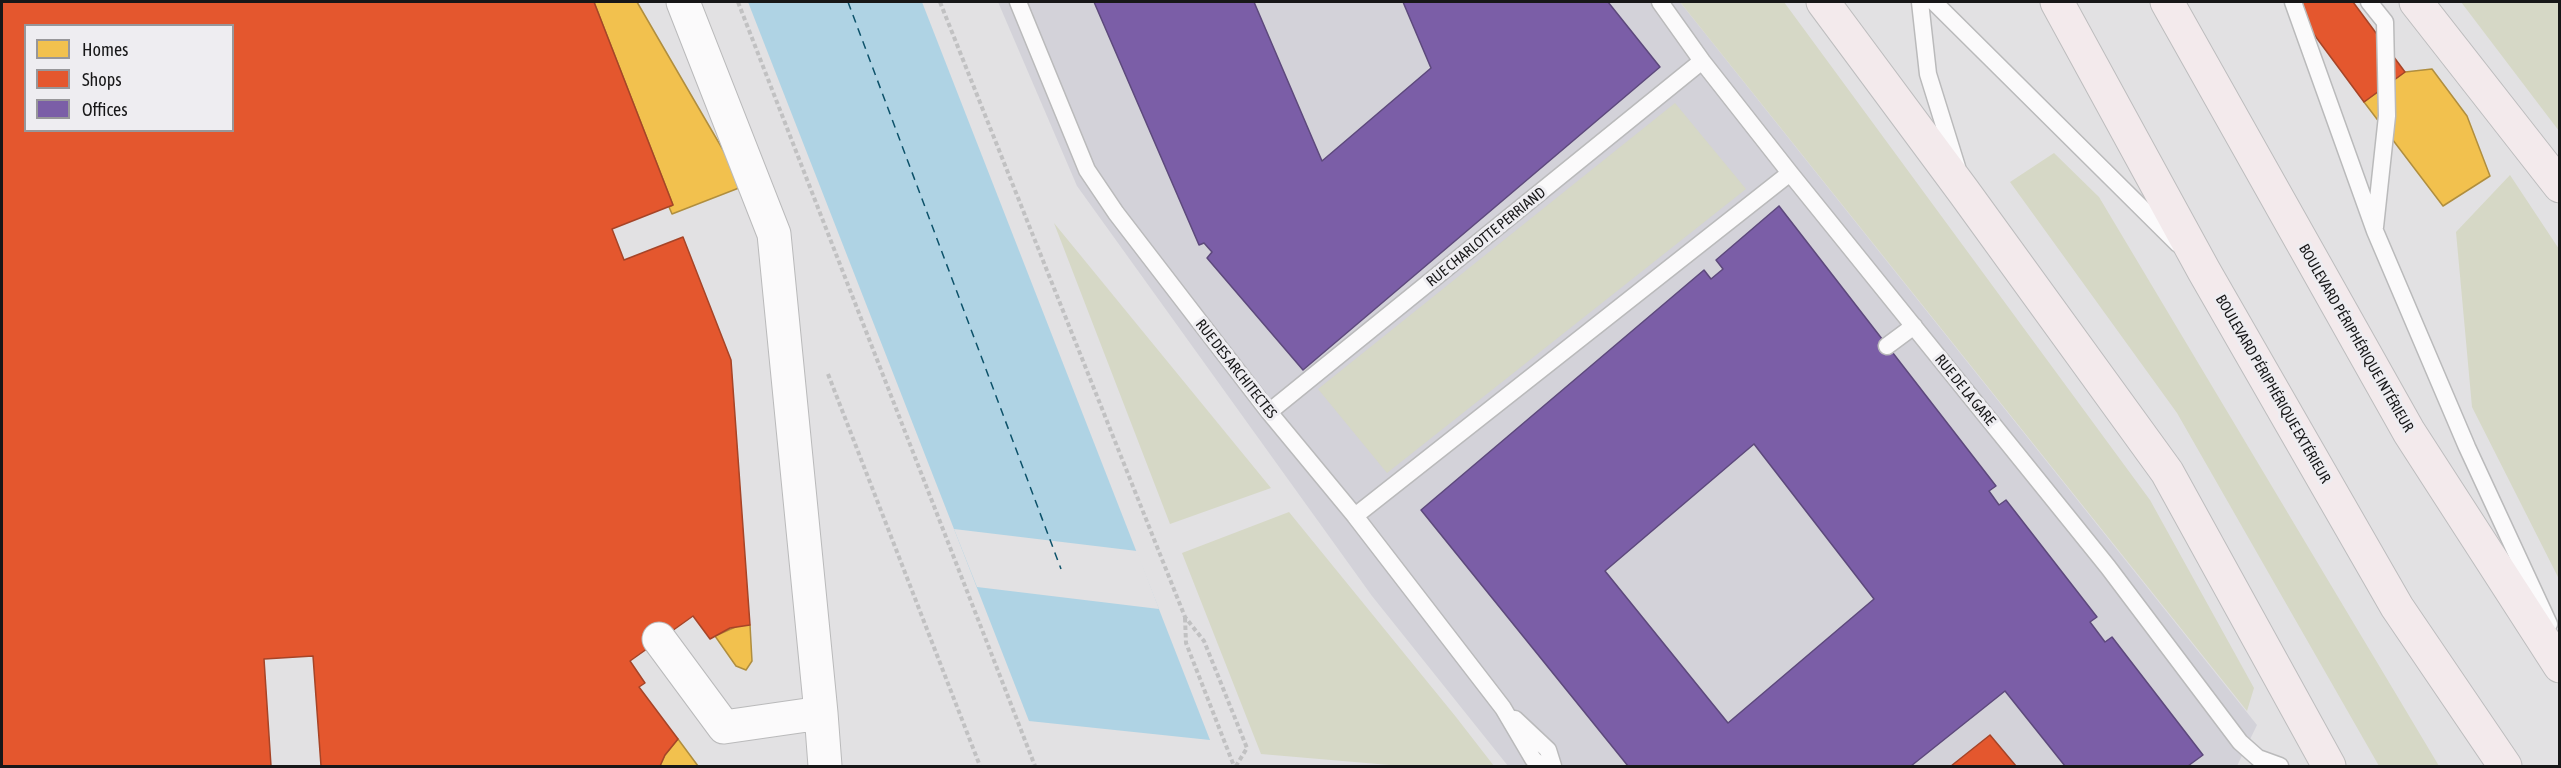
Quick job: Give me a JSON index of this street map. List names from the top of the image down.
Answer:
{
  "streets": {
    "highway": ["BOULEVARD PÉRIPHÉRIQUE INTÉRIEUR", "BOULEVARD PÉRIPHÉRIQUE EXTÉRIEUR"],
    "lane": ["RUE CHARLOTTE PERRIAND", "RUE DES ARCHITECTES", "RUE DE LA GARE"]
  },
  "crossings": [
    ["RUE CHARLOTTE PERRIAND", "RUE DES ARCHITECTES"],
    ["RUE CHARLOTTE PERRIAND", "RUE DE LA GARE"]
  ],
  "legend": ["Homes", "Shops", "Offices"]
}
